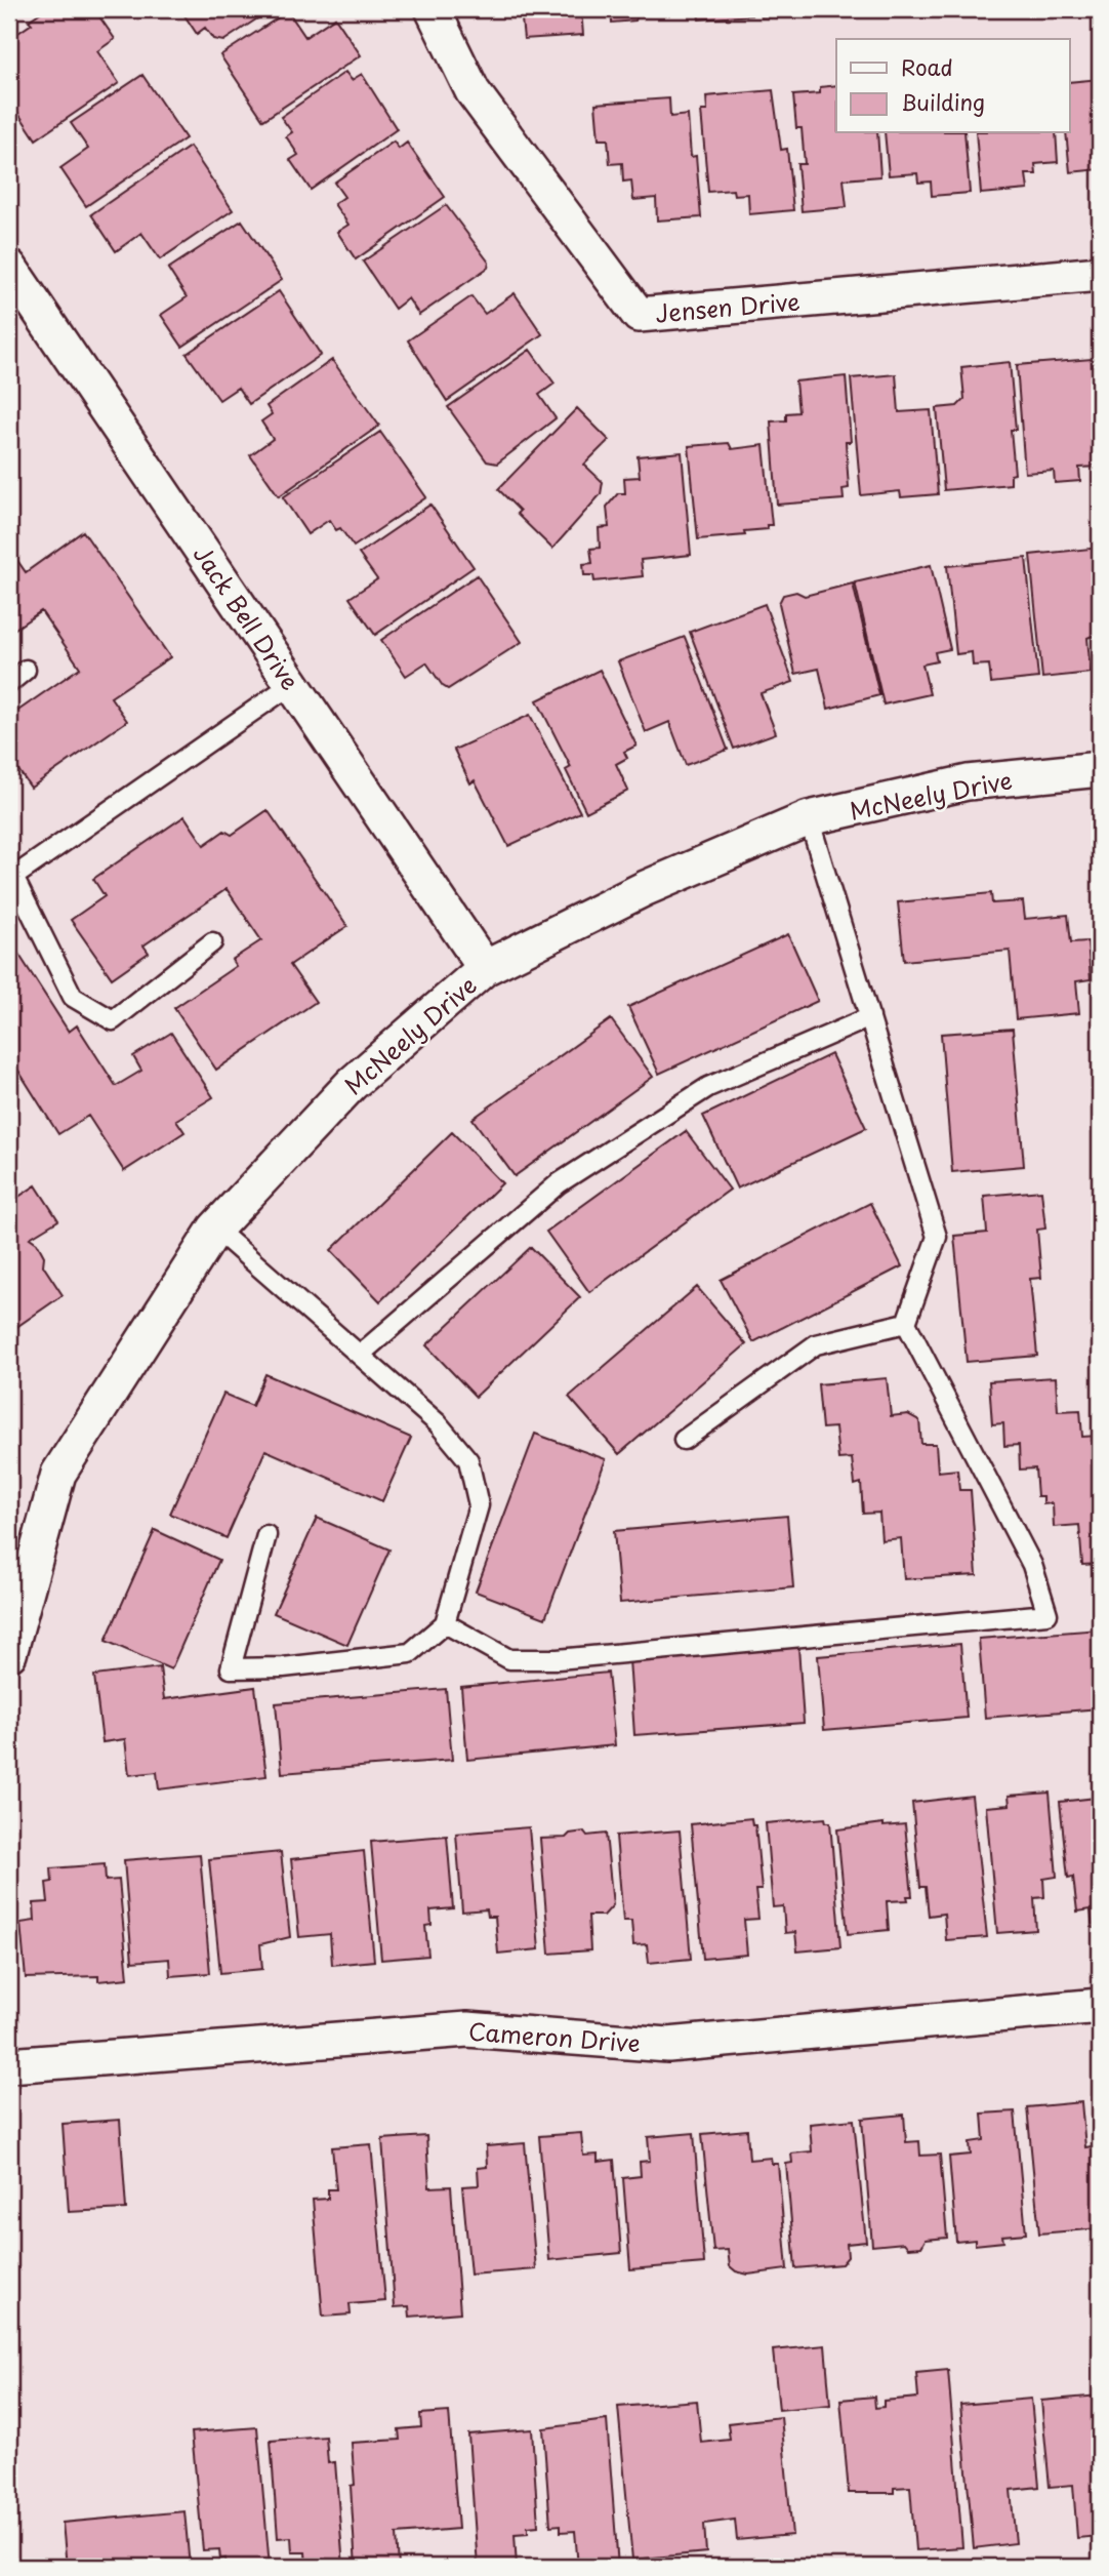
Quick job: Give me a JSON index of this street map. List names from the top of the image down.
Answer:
{
  "streets": {
    "street": [
      "Jensen Drive",
      "Jack Bell Drive",
      "McNeely Drive",
      "Cameron Drive"
    ]
  },
  "crossings": [
    ["Jack Bell Drive", "McNeely Drive"]
  ],
  "legend": ["Road", "Building"]
}
